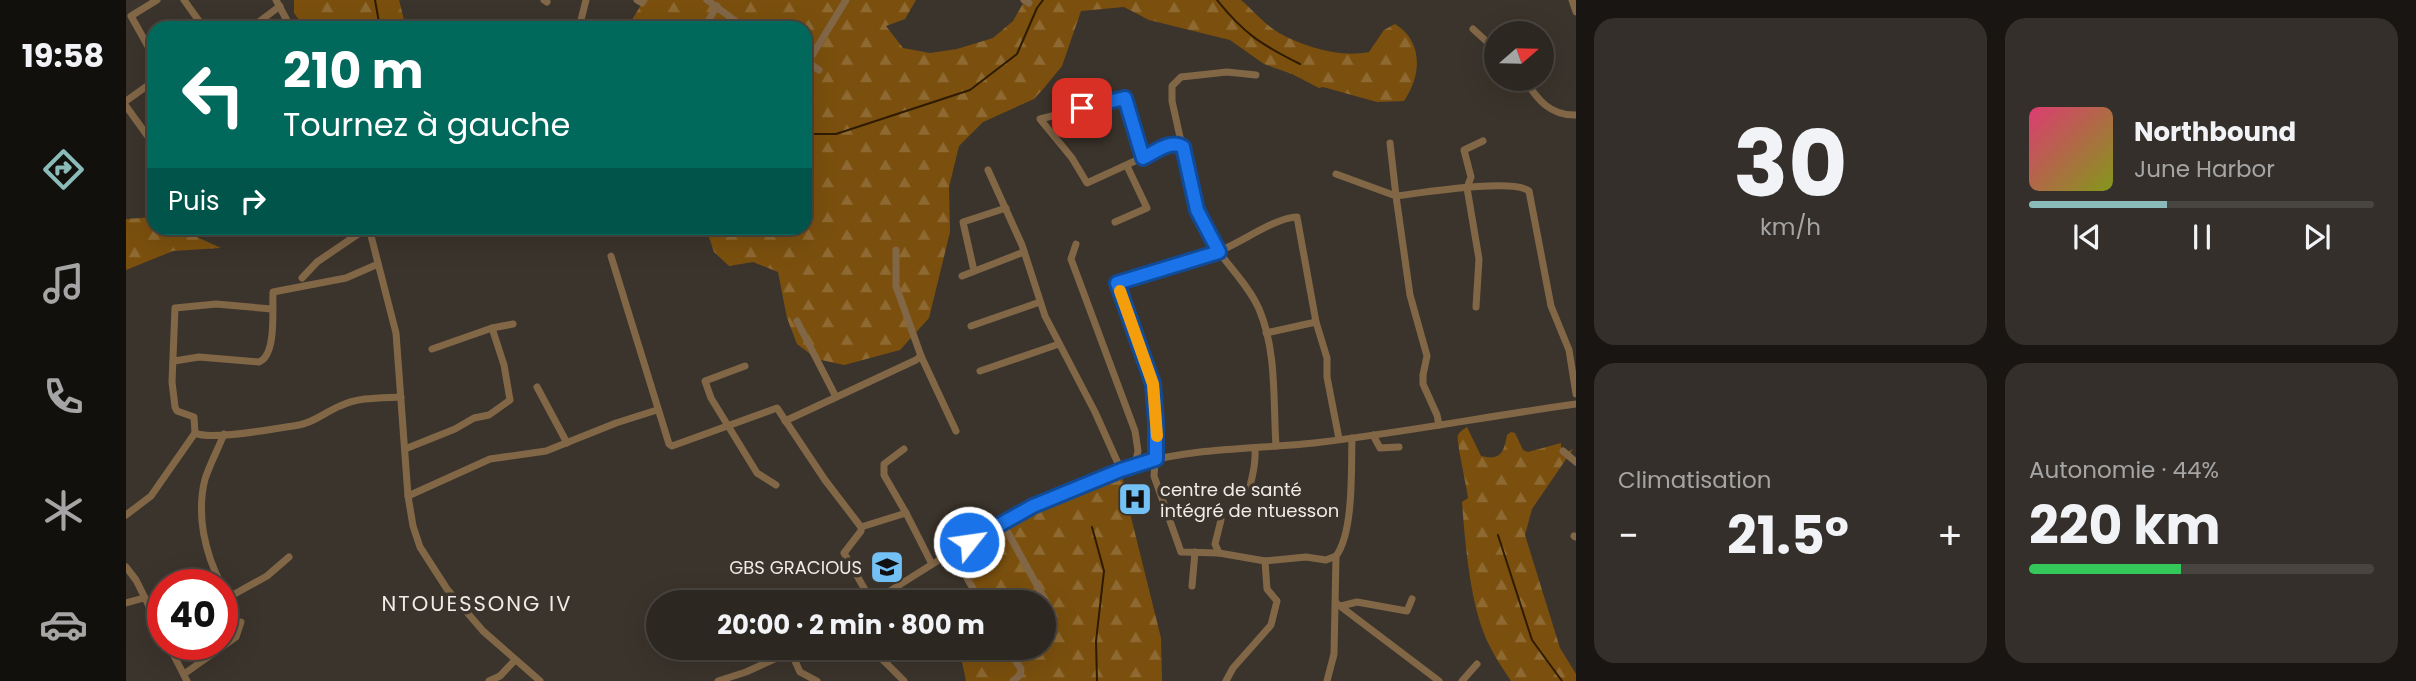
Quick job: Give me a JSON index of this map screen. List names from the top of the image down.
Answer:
{
  "districts": ["NTOUESSONG IV"],
  "places": {
    "hospital": ["centre de santé intégré de ntuesson"],
    "school or university": ["GBS GRACIOUS"]
  },
  "north": "right",
  "page": {
    "tabs": "19:58",
    "tile": [
      ["30", "km/h"],
      "Climatisation",
      ["Autonomie · 44%", "220 km"]
    ],
    "turn": ["210 m", "Tournez à gauche"],
    "song": ["Northbound", "June Harbor"],
    "then": "Puis",
    "heat": ["−", "21.5°", "+"],
    "limit": "40",
    "trip": "20:00 · 2 min · 800 m"
  }
}
